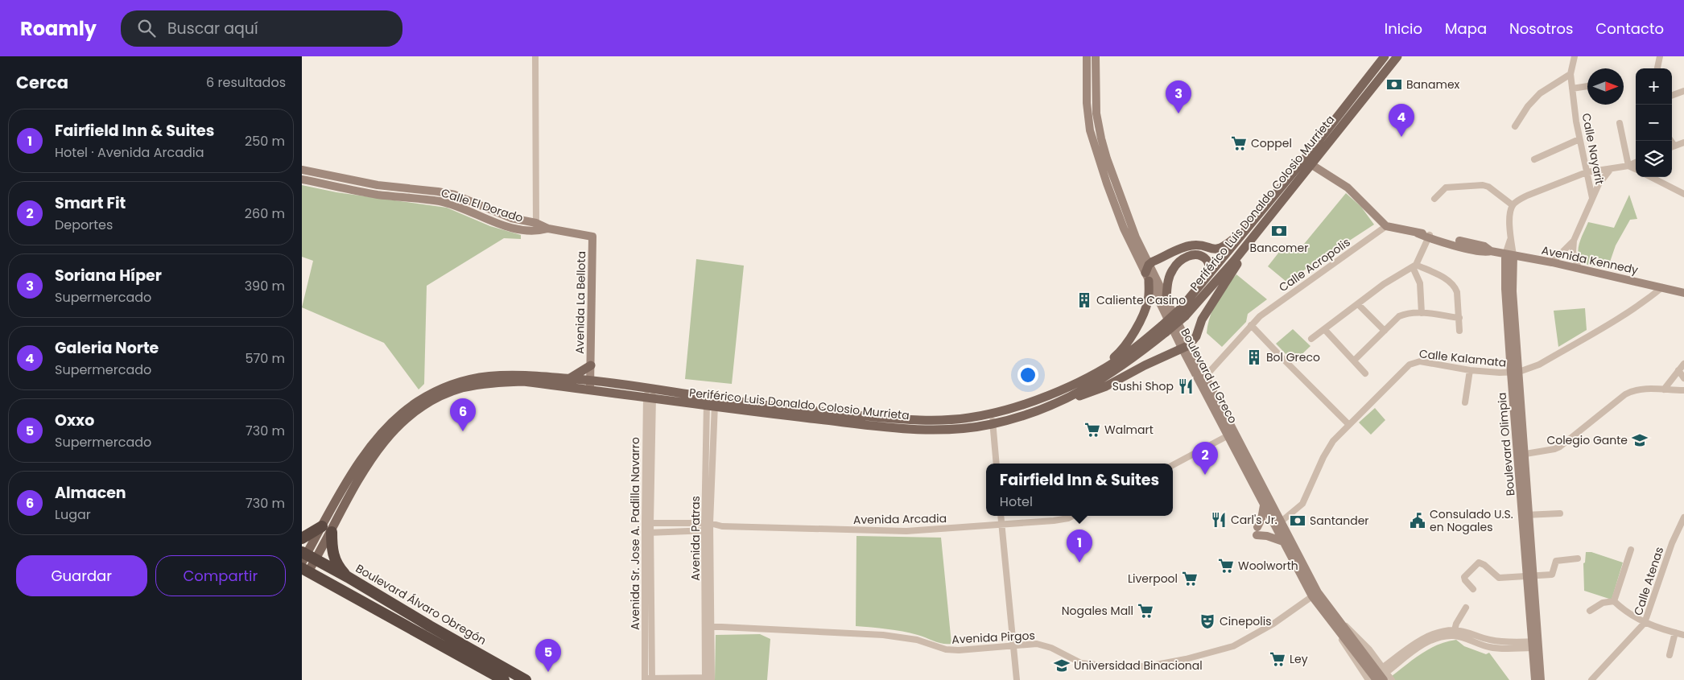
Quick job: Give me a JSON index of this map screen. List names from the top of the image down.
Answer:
{
  "streets": {
    "highway": ["Boulevard Álvaro Obregón"],
    "main road": ["Periférico Luis Donaldo Colosio Murrieta"],
    "street": [
      "Calle Nayarit",
      "Calle El Dorado",
      "Avenida Kennedy",
      "Calle Acropolis",
      "Avenida La Bellota",
      "Calle Kalamata",
      "Boulevard El Greco",
      "Boulevard Olimpia",
      "Avenida Arcadia",
      "Avenida Sr. Jose A. Padilla Navarro",
      "Avenida Patras",
      "Calle Atenas",
      "Avenida Pirgos"
    ]
  },
  "crossings": [
    ["Periférico Luis Donaldo Colosio Murrieta", "Avenida La Bellota"],
    ["Periférico Luis Donaldo Colosio Murrieta", "Avenida Sr. Jose A. Padilla Navarro"],
    ["Periférico Luis Donaldo Colosio Murrieta", "Avenida Patras"],
    ["Periférico Luis Donaldo Colosio Murrieta", "Boulevard Álvaro Obregón"],
    ["Calle El Dorado", "Avenida La Bellota"],
    ["Avenida Kennedy", "Calle Acropolis"],
    ["Avenida Kennedy", "Calle Kalamata"],
    ["Avenida Kennedy", "Boulevard Olimpia"],
    ["Calle Acropolis", "Boulevard El Greco"],
    ["Calle Kalamata", "Boulevard El Greco"],
    ["Calle Kalamata", "Boulevard Olimpia"],
    ["Boulevard El Greco", "Avenida Pirgos"],
    ["Avenida Arcadia", "Avenida Sr. Jose A. Padilla Navarro"],
    ["Avenida Arcadia", "Avenida Patras"],
    ["Avenida Patras", "Avenida Pirgos"]
  ],
  "places": {
    "bank": ["Banamex", "Bancomer", "Santander"],
    "supermarket": [
      "Coppel",
      "Walmart",
      "Woolworth",
      "Liverpool",
      "Nogales Mall",
      "Ley"
    ],
    "building": ["Caliente Casino", "Bol Greco"],
    "restaurant": ["Sushi Shop", "Carl's Jr."],
    "school or university": ["Colegio Gante", "Universidad Binacional"],
    "public building": ["Consulado U.S. en Nogales"],
    "theatre": ["Cinepolis"]
  },
  "north": "right",
  "page": {
    "header": "Roamly",
    "search": "Buscar aquí",
    "nav": [
      "Inicio",
      "Mapa",
      "Nosotros",
      "Contacto"
    ],
    "heading": ["Cerca", "6 resultados"],
    "map_buttons": ["+", "−"],
    "pins": [
      "3",
      "4",
      "6",
      "2",
      "1",
      "5"
    ],
    "list": [
      {
        "mark": "1",
        "name": "Fairfield Inn & Suites",
        "note": "Hotel · Avenida Arcadia",
        "value": "250 m"
      },
      {
        "mark": "2",
        "name": "Smart Fit",
        "note": "Deportes",
        "value": "260 m"
      },
      {
        "mark": "3",
        "name": "Soriana Híper",
        "note": "Supermercado",
        "value": "390 m"
      },
      {
        "mark": "4",
        "name": "Galeria Norte",
        "note": "Supermercado",
        "value": "570 m"
      },
      {
        "mark": "5",
        "name": "Oxxo",
        "note": "Supermercado",
        "value": "730 m"
      },
      {
        "mark": "6",
        "name": "Almacen",
        "note": "Lugar",
        "value": "730 m"
      }
    ],
    "popup": ["Fairfield Inn & Suites", "Hotel"],
    "buttons": ["Guardar", "Compartir"]
  }
}
